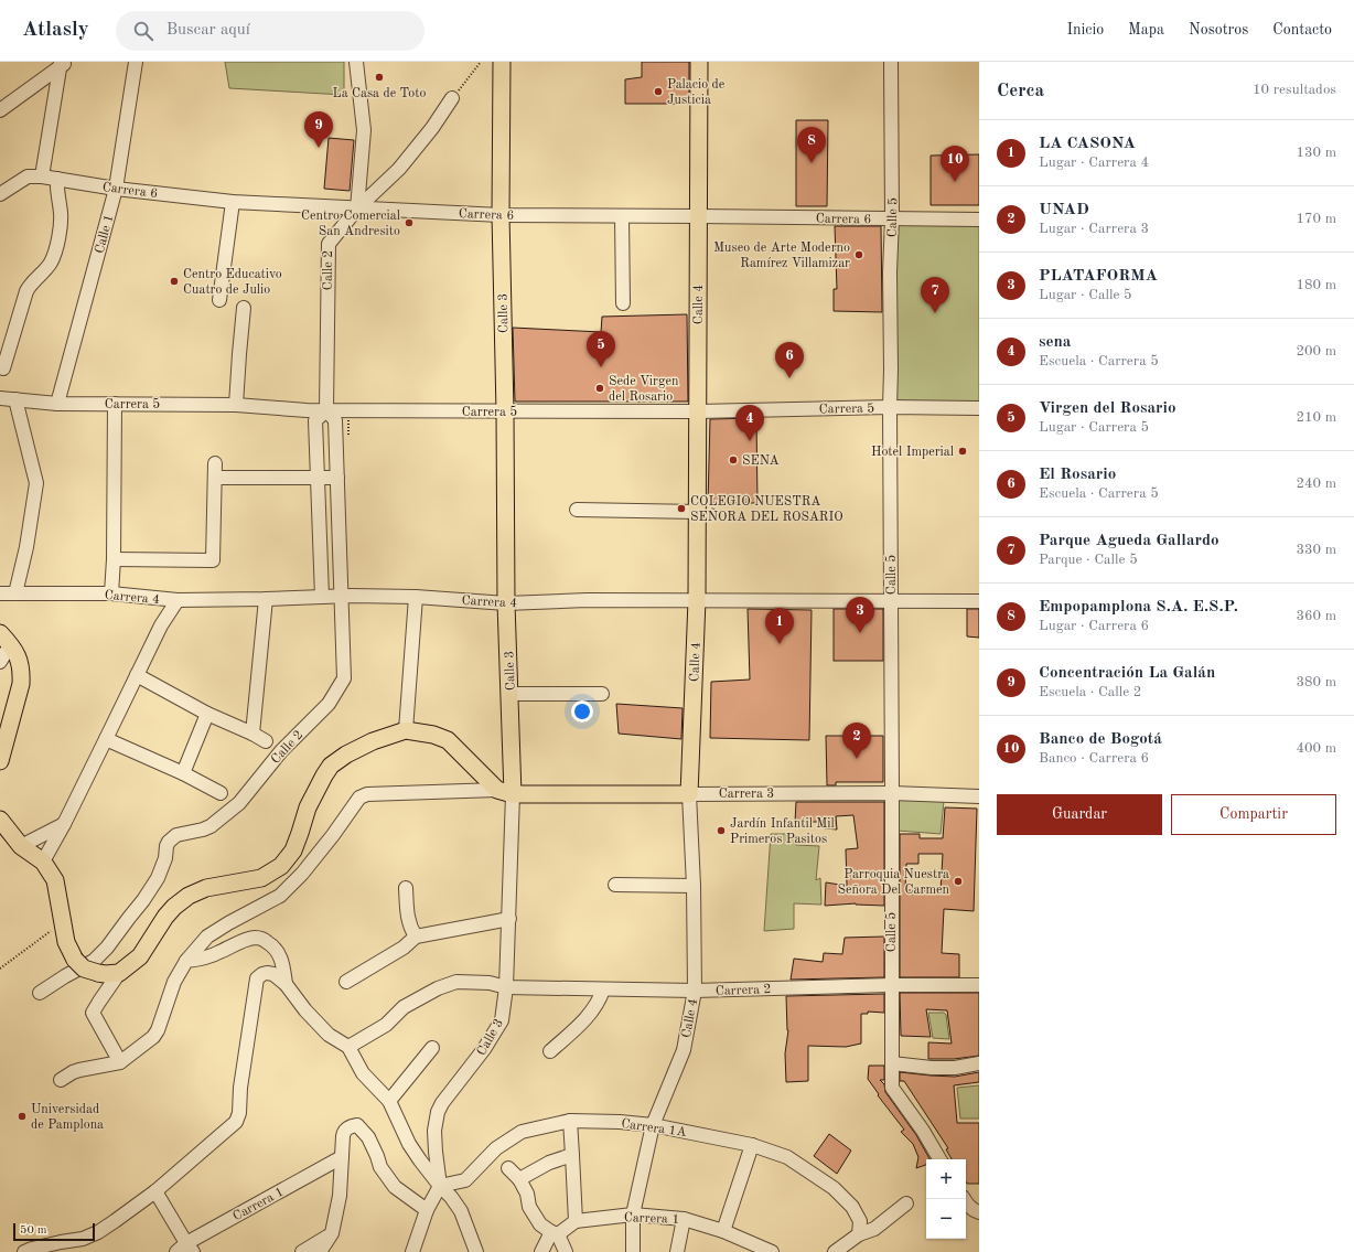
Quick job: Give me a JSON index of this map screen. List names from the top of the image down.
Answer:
{
  "streets": {
    "main road": ["Calle 4", "Calle 3", "Carrera 3"],
    "street": [
      "Carrera 6",
      "Calle 5",
      "Calle 1",
      "Calle 2",
      "Carrera 5",
      "Carrera 4",
      "Carrera 2",
      "Carrera 1A",
      "Carrera 1"
    ]
  },
  "crossings": [
    ["Carrera 6", "Calle 5"],
    ["Carrera 6", "Calle 1"],
    ["Carrera 6", "Calle 2"],
    ["Carrera 6", "Calle 4"],
    ["Carrera 6", "Calle 3"],
    ["Calle 5", "Carrera 5"],
    ["Calle 5", "Carrera 4"],
    ["Calle 5", "Carrera 3"],
    ["Calle 5", "Carrera 2"],
    ["Calle 1", "Carrera 5"],
    ["Calle 2", "Carrera 5"],
    ["Calle 2", "Carrera 4"],
    ["Calle 4", "Carrera 5"],
    ["Calle 4", "Carrera 4"],
    ["Calle 4", "Carrera 3"],
    ["Calle 4", "Carrera 2"],
    ["Calle 4", "Carrera 1A"],
    ["Calle 4", "Carrera 1"],
    ["Calle 3", "Carrera 5"],
    ["Calle 3", "Carrera 4"],
    ["Calle 3", "Carrera 3"],
    ["Calle 3", "Carrera 2"],
    ["Calle 3", "Carrera 1A"]
  ],
  "places": [
    "La Casa de Toto",
    "Palacio de Justicia",
    "Centro Comercial San Andresito",
    "Museo de Arte Moderno Ramírez Villamizar",
    "Centro Educativo Cuatro de Julio",
    "Sede Virgen del Rosario",
    "Hotel Imperial",
    "SENA",
    "COLEGIO NUESTRA SEÑORA DEL ROSARIO",
    "Jardín Infantil Mil Primeros Pasitos",
    "Parroquia Nuestra Señora Del Carmen",
    "Universidad de Pamplona"
  ],
  "scale_bar": "50 m",
  "page": {
    "header": "Atlasly",
    "search": "Buscar aquí",
    "nav": [
      "Inicio",
      "Mapa",
      "Nosotros",
      "Contacto"
    ],
    "heading": ["Cerca", "10 resultados"],
    "pins": [
      "9",
      "8",
      "10",
      "7",
      "5",
      "6",
      "4",
      "3",
      "1",
      "2"
    ],
    "list": [
      {
        "mark": "1",
        "name": "LA CASONA",
        "note": "Lugar · Carrera 4",
        "value": "130 m"
      },
      {
        "mark": "2",
        "name": "UNAD",
        "note": "Lugar · Carrera 3",
        "value": "170 m"
      },
      {
        "mark": "3",
        "name": "PLATAFORMA",
        "note": "Lugar · Calle 5",
        "value": "180 m"
      },
      {
        "mark": "4",
        "name": "sena",
        "note": "Escuela · Carrera 5",
        "value": "200 m"
      },
      {
        "mark": "5",
        "name": "Virgen del Rosario",
        "note": "Lugar · Carrera 5",
        "value": "210 m"
      },
      {
        "mark": "6",
        "name": "El Rosario",
        "note": "Escuela · Carrera 5",
        "value": "240 m"
      },
      {
        "mark": "7",
        "name": "Parque Agueda Gallardo",
        "note": "Parque · Calle 5",
        "value": "330 m"
      },
      {
        "mark": "8",
        "name": "Empopamplona S.A. E.S.P.",
        "note": "Lugar · Carrera 6",
        "value": "360 m"
      },
      {
        "mark": "9",
        "name": "Concentración La Galán",
        "note": "Escuela · Calle 2",
        "value": "380 m"
      },
      {
        "mark": "10",
        "name": "Banco de Bogotá",
        "note": "Banco · Carrera 6",
        "value": "400 m"
      }
    ],
    "buttons": ["Guardar", "Compartir"],
    "map_buttons": ["+", "−"],
    "scale": "50 m"
  }
}
